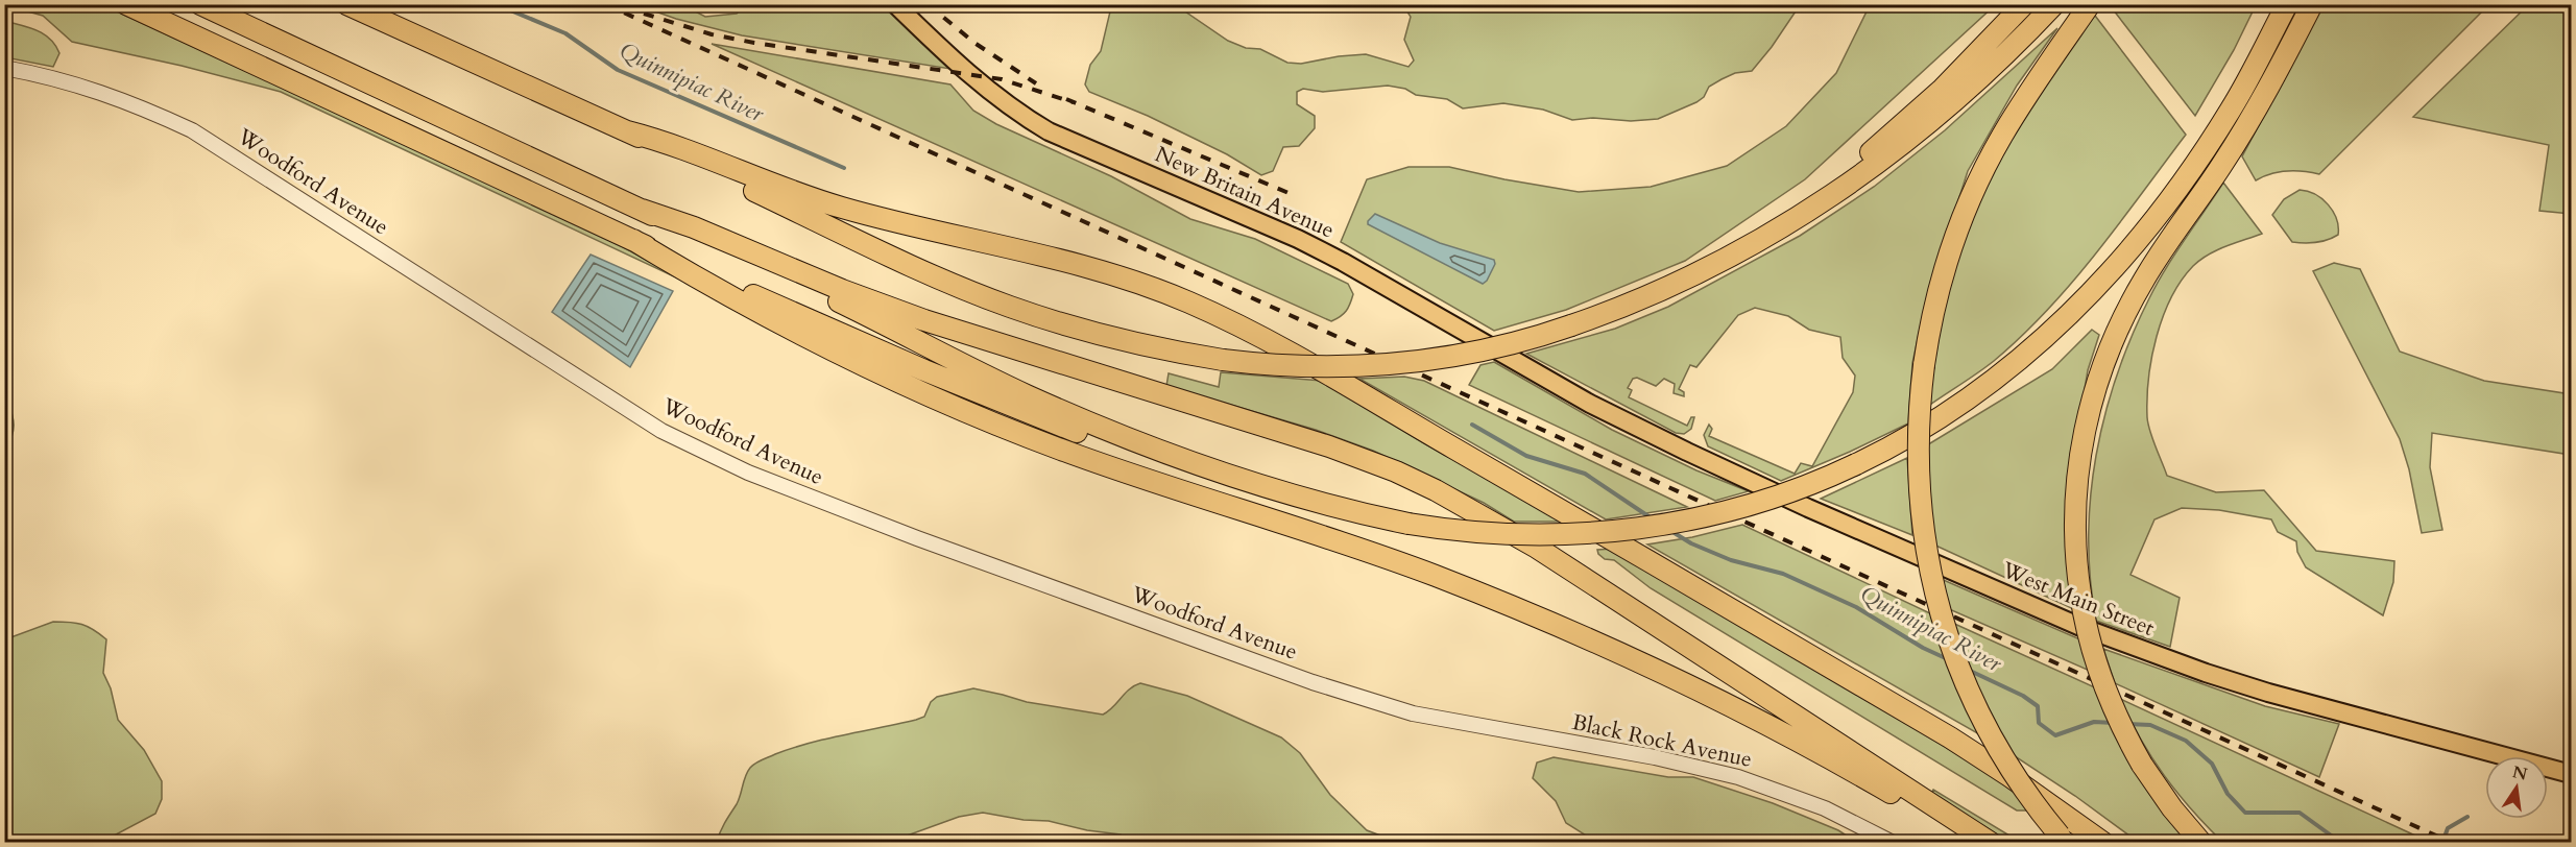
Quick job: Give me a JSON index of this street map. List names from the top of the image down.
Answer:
{
  "streets": {
    "main road": ["New Britain Avenue", "West Main Street"],
    "street": ["Woodford Avenue", "Black Rock Avenue"]
  },
  "crossings": [
    ["Woodford Avenue", "Black Rock Avenue"],
    ["New Britain Avenue", "West Main Street"]
  ],
  "water": ["Quinnipiac River"],
  "north": "top"
}
